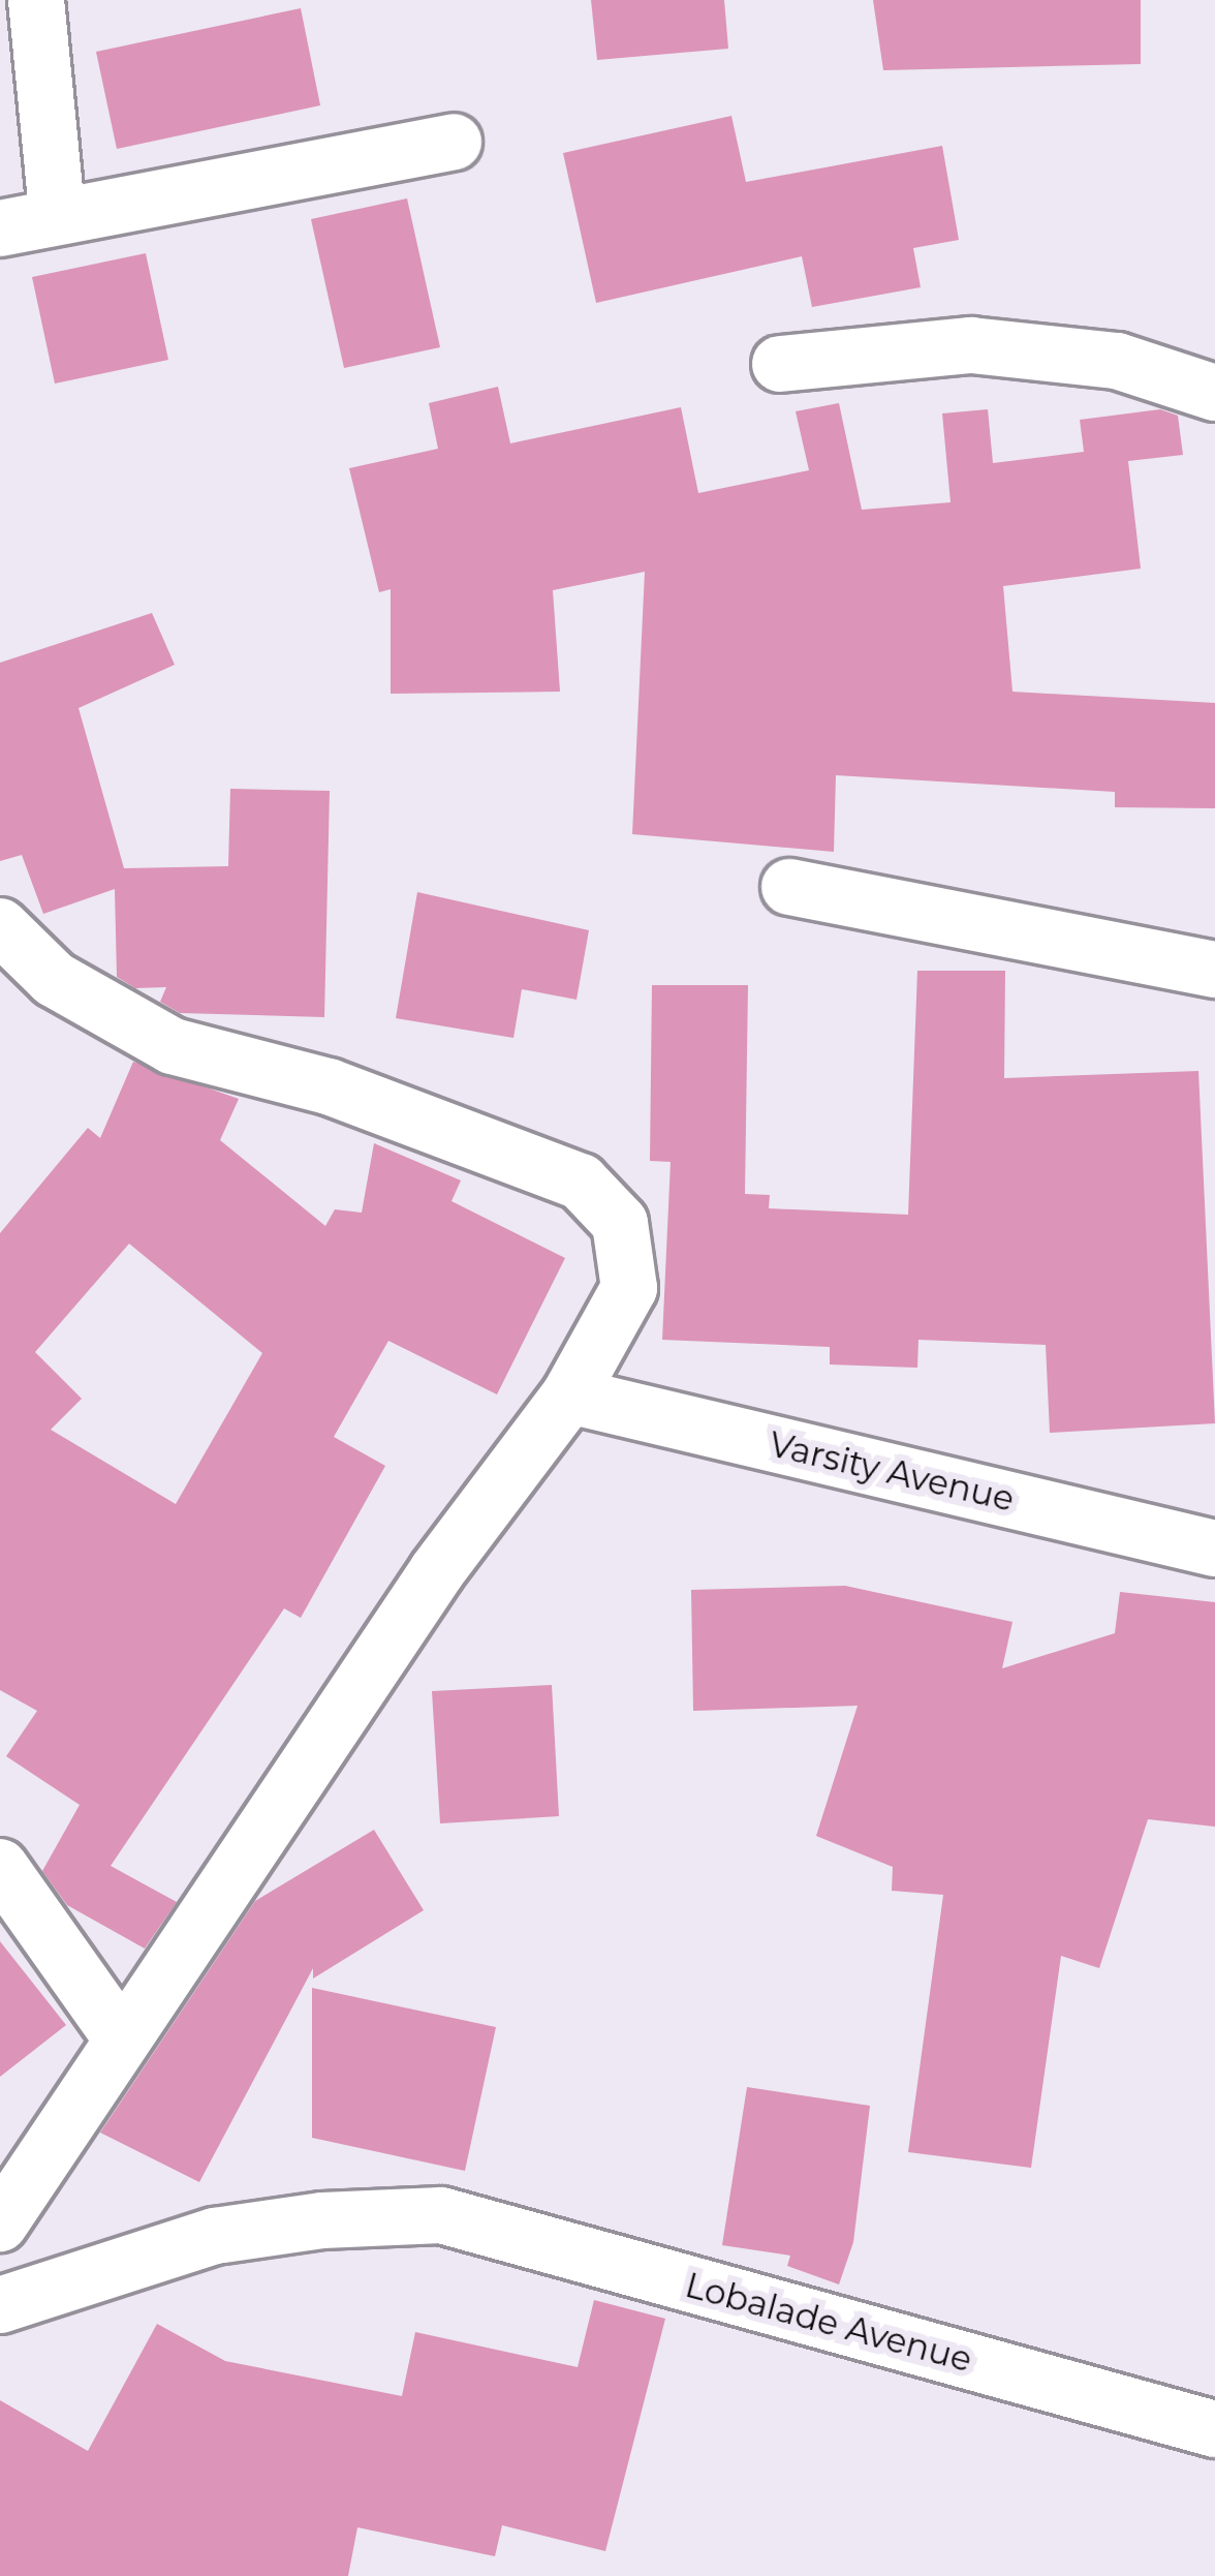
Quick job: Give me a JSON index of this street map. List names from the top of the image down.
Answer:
{
  "streets": {
    "street": ["Varsity Avenue", "Lobalade Avenue"]
  }
}
